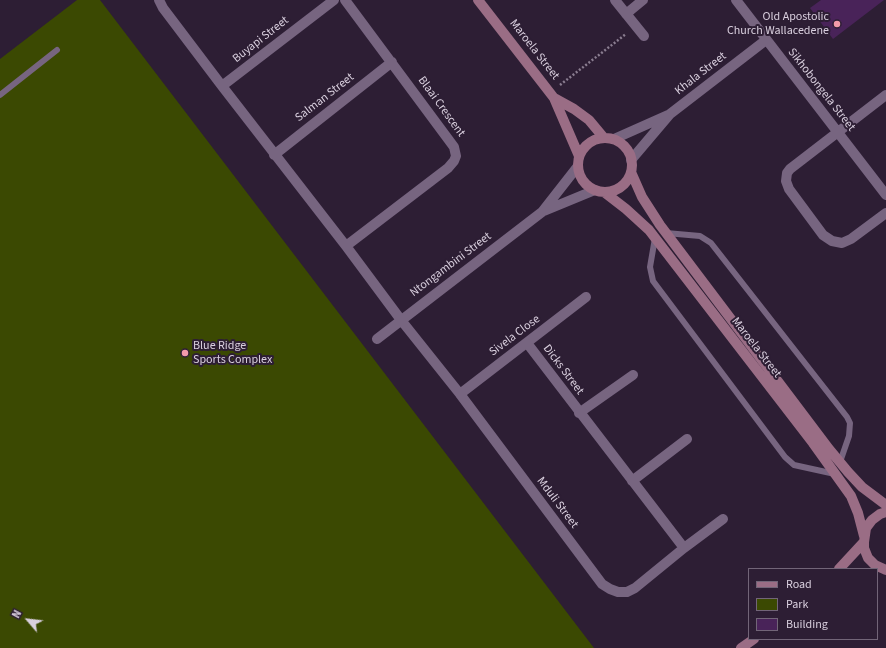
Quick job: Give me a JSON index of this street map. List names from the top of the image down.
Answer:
{
  "streets": {
    "street": [
      "Buyapi Street",
      "Maroela Street",
      "Khala Street",
      "Sikhobongela Street",
      "Salman Street",
      "Blaai Crescent",
      "Ntongambini Street",
      "Sivela Close",
      "Dicks Street",
      "Mduli Street"
    ]
  },
  "crossings": [
    ["Maroela Street", "Khala Street"],
    ["Maroela Street", "Ntongambini Street"],
    ["Khala Street", "Sikhobongela Street"],
    ["Khala Street", "Ntongambini Street"],
    ["Salman Street", "Blaai Crescent"],
    ["Ntongambini Street", "Mduli Street"],
    ["Sivela Close", "Dicks Street"],
    ["Sivela Close", "Mduli Street"],
    ["Dicks Street", "Mduli Street"]
  ],
  "places": ["Old Apostolic Church Wallacedene", "Blue Ridge Sports Complex"],
  "legend": ["Road", "Park", "Building"],
  "north": "top left"
}
